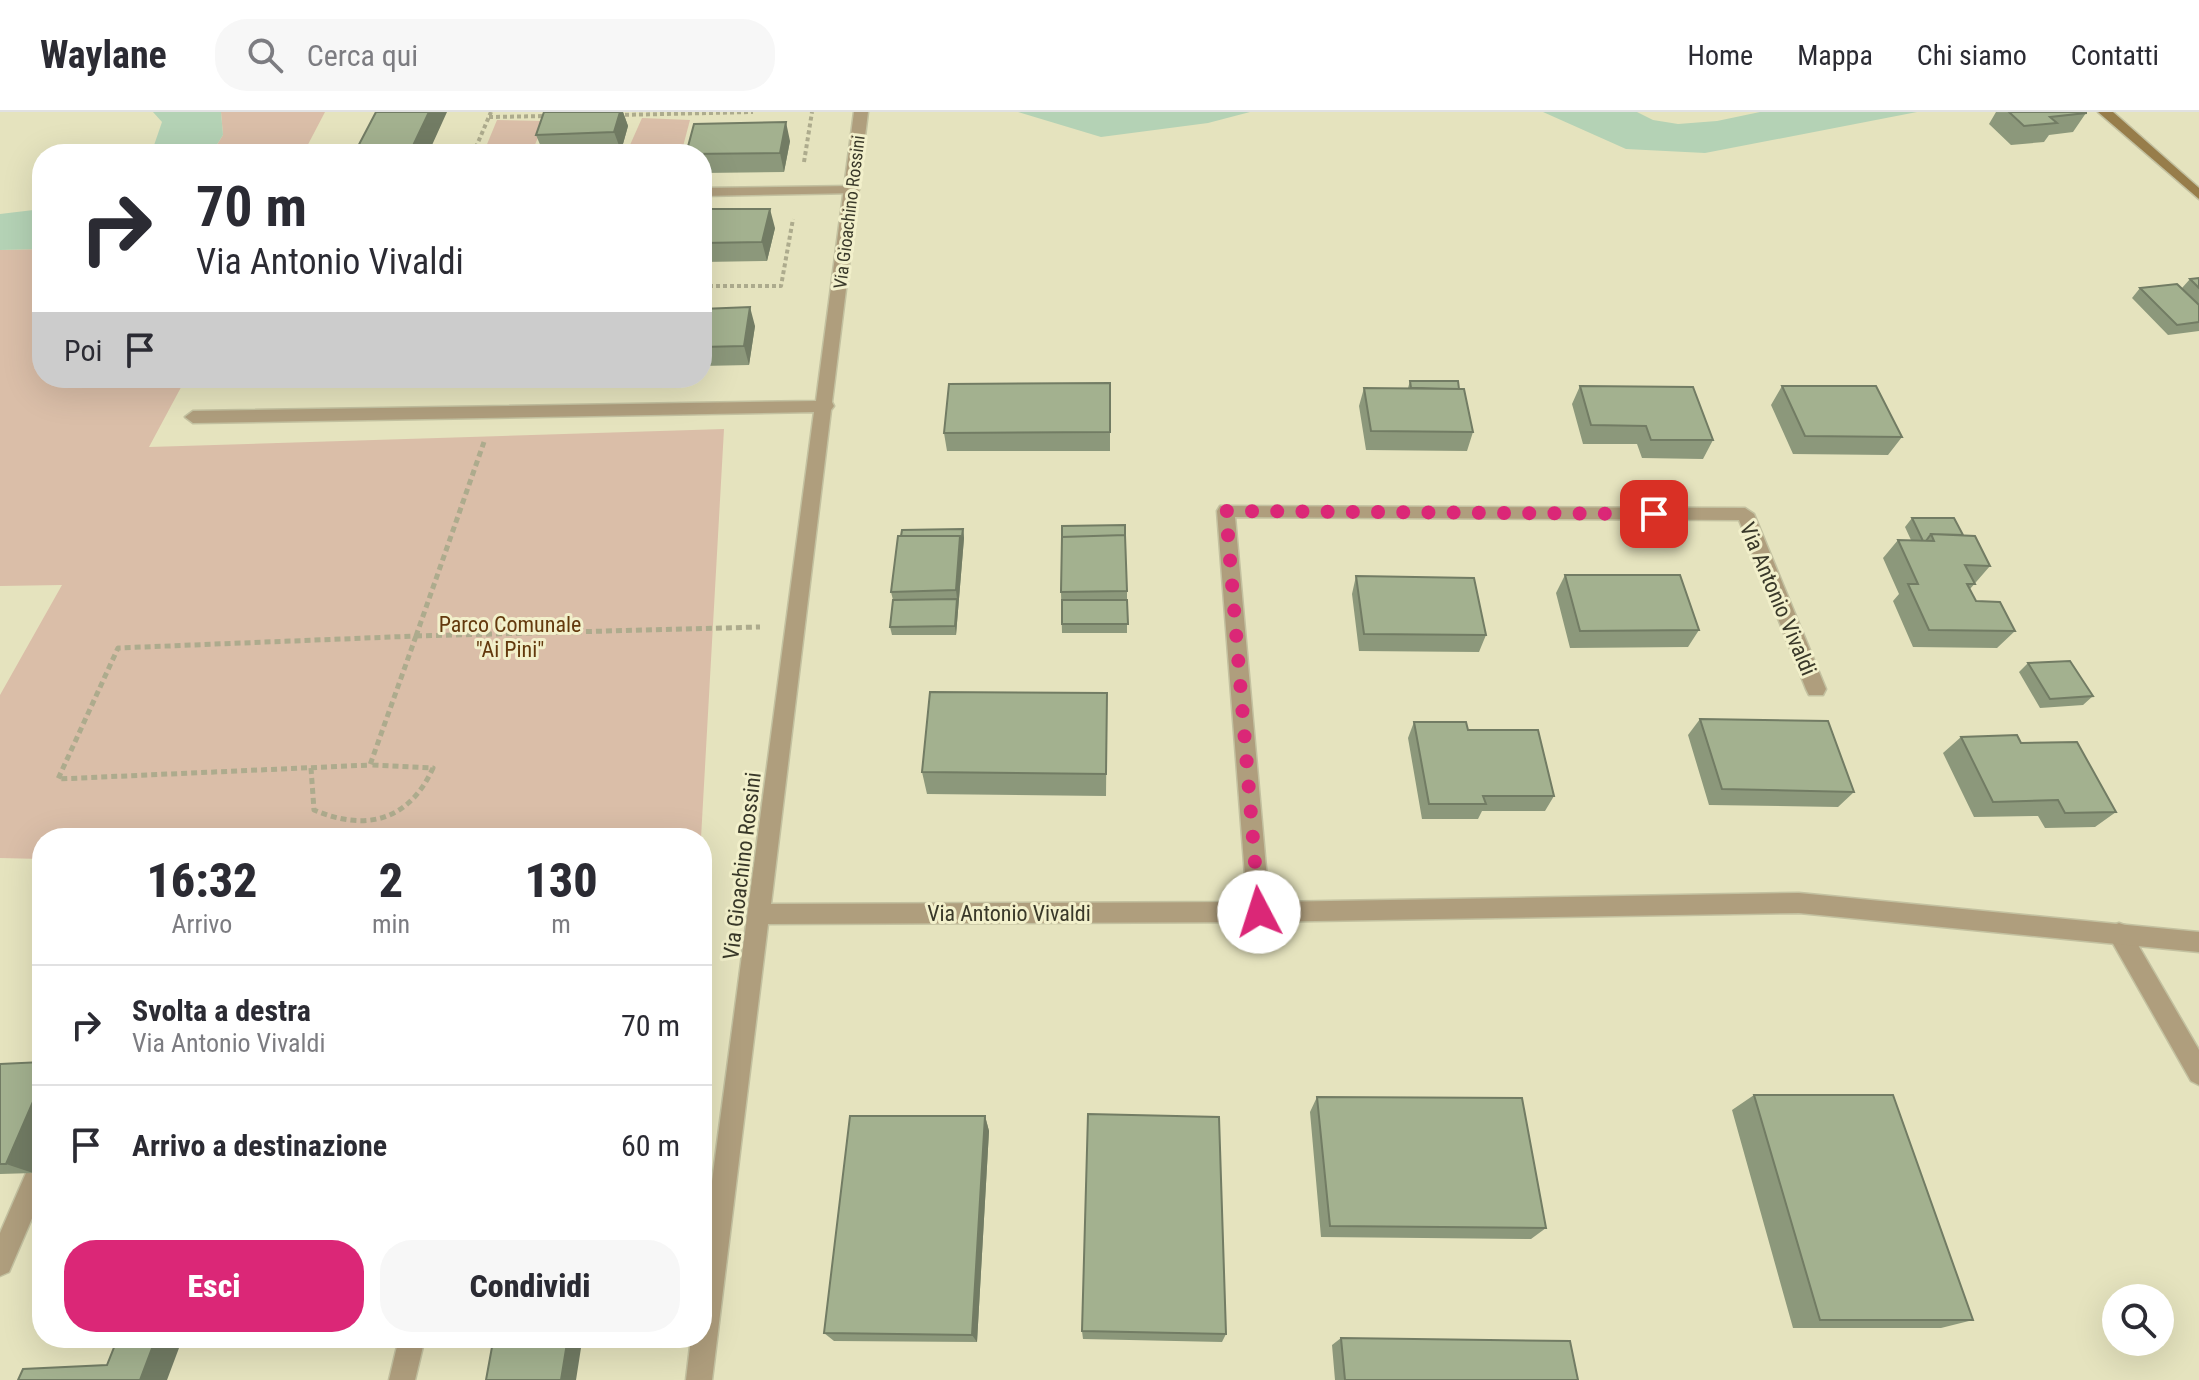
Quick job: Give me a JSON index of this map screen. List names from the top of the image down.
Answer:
{
  "streets": {
    "street": ["Via Gioachino Rossini", "Via Antonio Vivaldi"]
  },
  "crossings": [
    ["Via Gioachino Rossini", "Via Antonio Vivaldi"]
  ],
  "parks": ["Parco Comunale \"Ai Pini\""],
  "page": {
    "header": "Waylane",
    "search": "Cerca qui",
    "nav": [
      "Home",
      "Mappa",
      "Chi siamo",
      "Contatti"
    ],
    "turn": ["70 m", "Via Antonio Vivaldi"],
    "then": "Poi",
    "eta": [
      "16:32",
      "Arrivo",
      "2",
      "min",
      "130",
      "m"
    ],
    "list": [
      {
        "name": "Svolta a destra",
        "note": "Via Antonio Vivaldi",
        "value": "70 m"
      },
      {
        "name": "Arrivo a destinazione",
        "value": "60 m"
      }
    ],
    "buttons": ["Esci", "Condividi"]
  }
}
